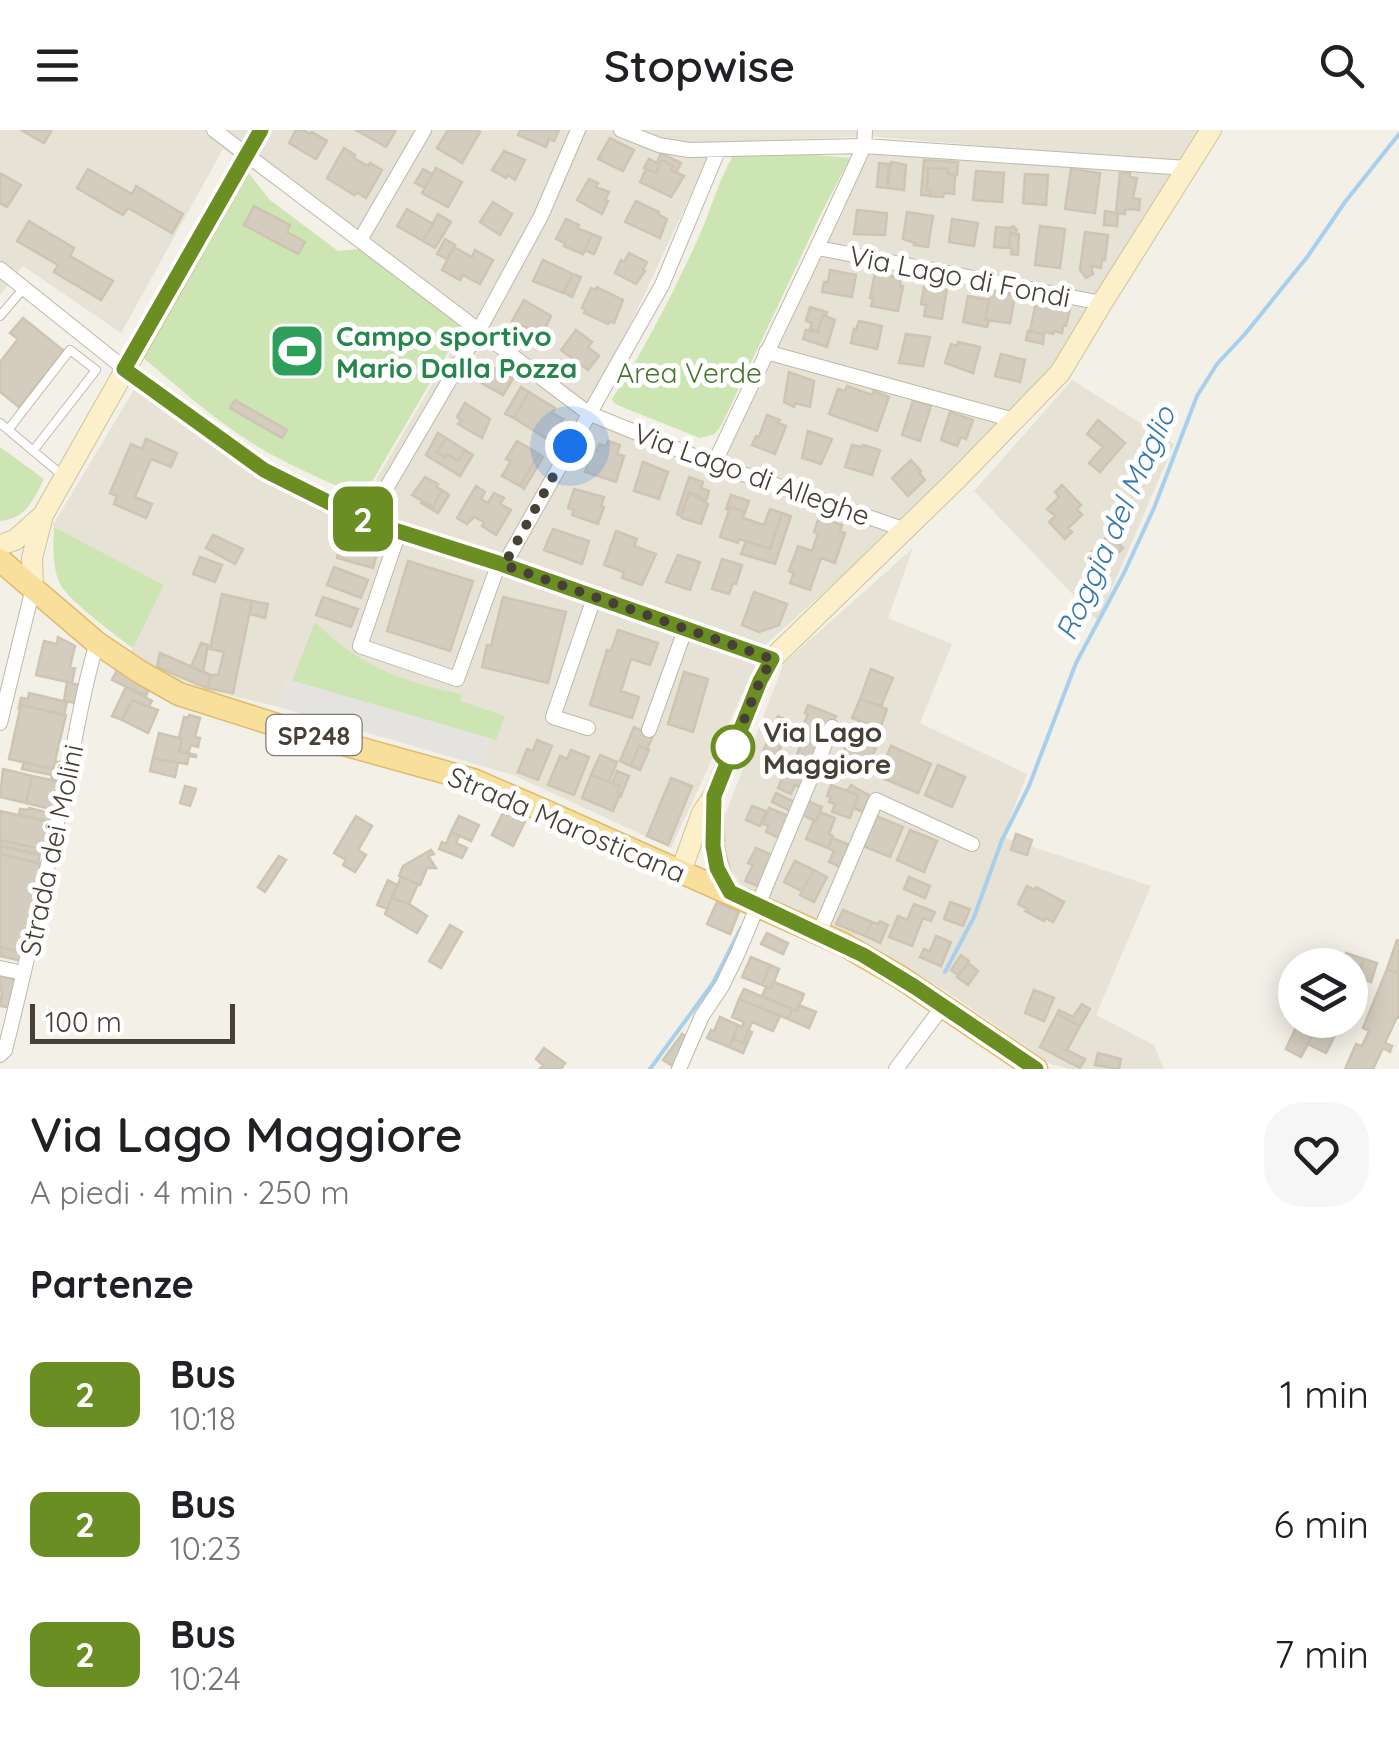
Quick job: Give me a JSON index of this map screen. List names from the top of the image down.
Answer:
{
  "streets": {
    "main road": ["SP248", "Strada Marosticana"],
    "street": ["Via Lago di Fondi", "Via Lago di Alleghe", "Strada dei Molini"]
  },
  "crossings": [
    ["Strada Marosticana", "Strada dei Molini"]
  ],
  "water": ["Roggia del Maglio"],
  "parks": ["Area Verde"],
  "places": {
    "sports": ["Campo sportivo Mario Dalla Pozza"],
    "other": ["Via Lago Maggiore"]
  },
  "lines": ["bus line 2"],
  "scale_bar": "100 m",
  "page": {
    "header": "Stopwise",
    "on_map": "2",
    "scale": "100 m",
    "heading": [
      ["Via Lago Maggiore", "A piedi · 4 min · 250 m"],
      "Partenze"
    ],
    "list": [
      {
        "mark": "2",
        "name": "Bus",
        "note": "10:18",
        "value": "1 min"
      },
      {
        "mark": "2",
        "name": "Bus",
        "note": "10:23",
        "value": "6 min"
      },
      {
        "mark": "2",
        "name": "Bus",
        "note": "10:24",
        "value": "7 min"
      }
    ]
  }
}
